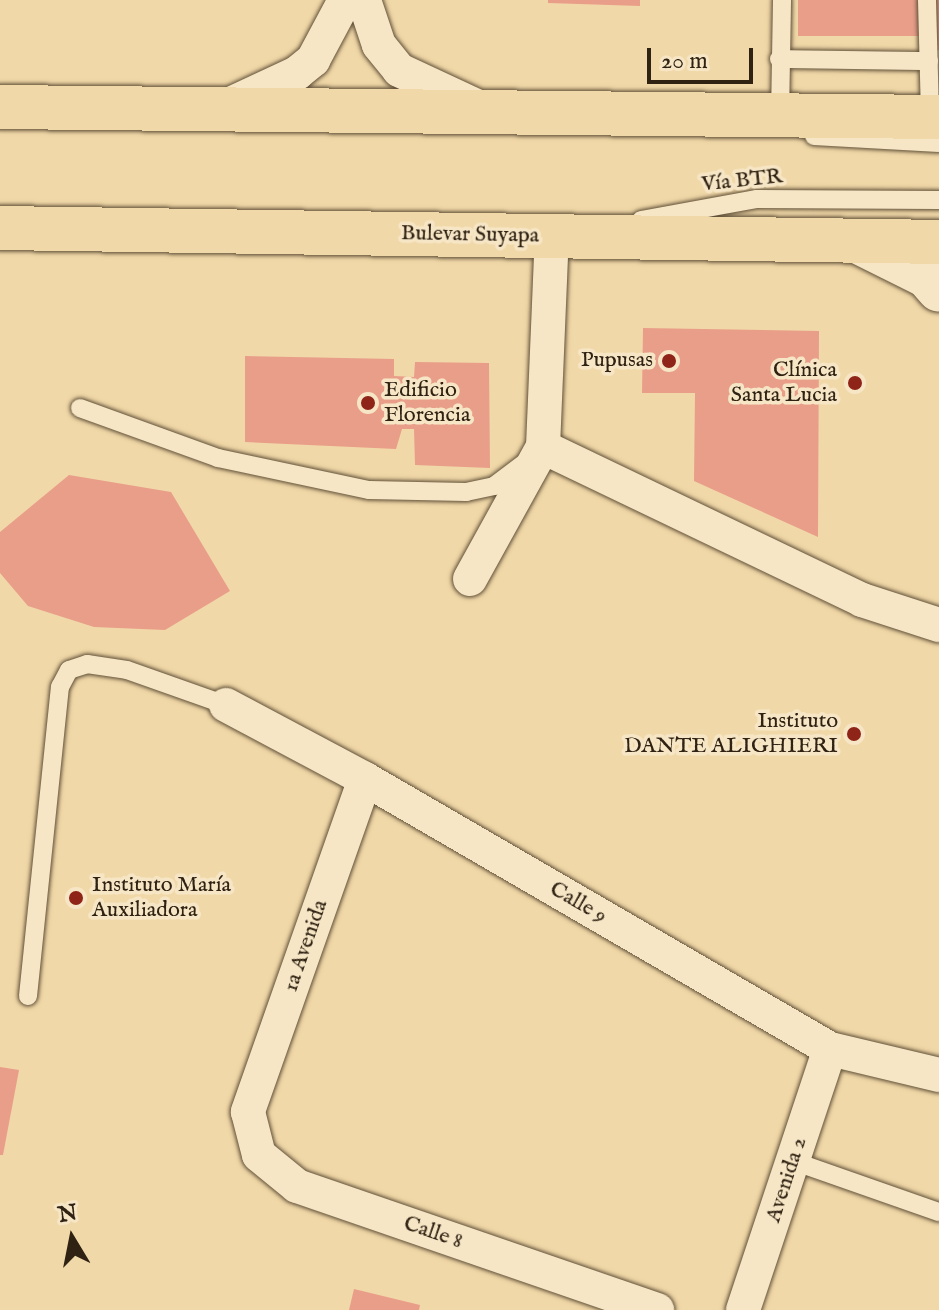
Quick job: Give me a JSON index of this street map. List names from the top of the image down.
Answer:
{
  "streets": {
    "main road": ["Bulevar Suyapa"],
    "street": [
      "Calle 9",
      "1a Avenida",
      "Avenida 2",
      "Calle 8"
    ],
    "lane": ["Vía BTR"]
  },
  "crossings": [
    ["Vía BTR", "Bulevar Suyapa"],
    ["Calle 9", "1a Avenida"],
    ["Calle 9", "Avenida 2"],
    ["1a Avenida", "Calle 8"]
  ],
  "places": [
    "Pupusas",
    "Clínica Santa Lucia",
    "Edificio Florencia",
    "Instituto DANTE ALIGHIERI",
    "Instituto María Auxiliadora"
  ],
  "scale_bar": "20 m",
  "north": "top"
}
